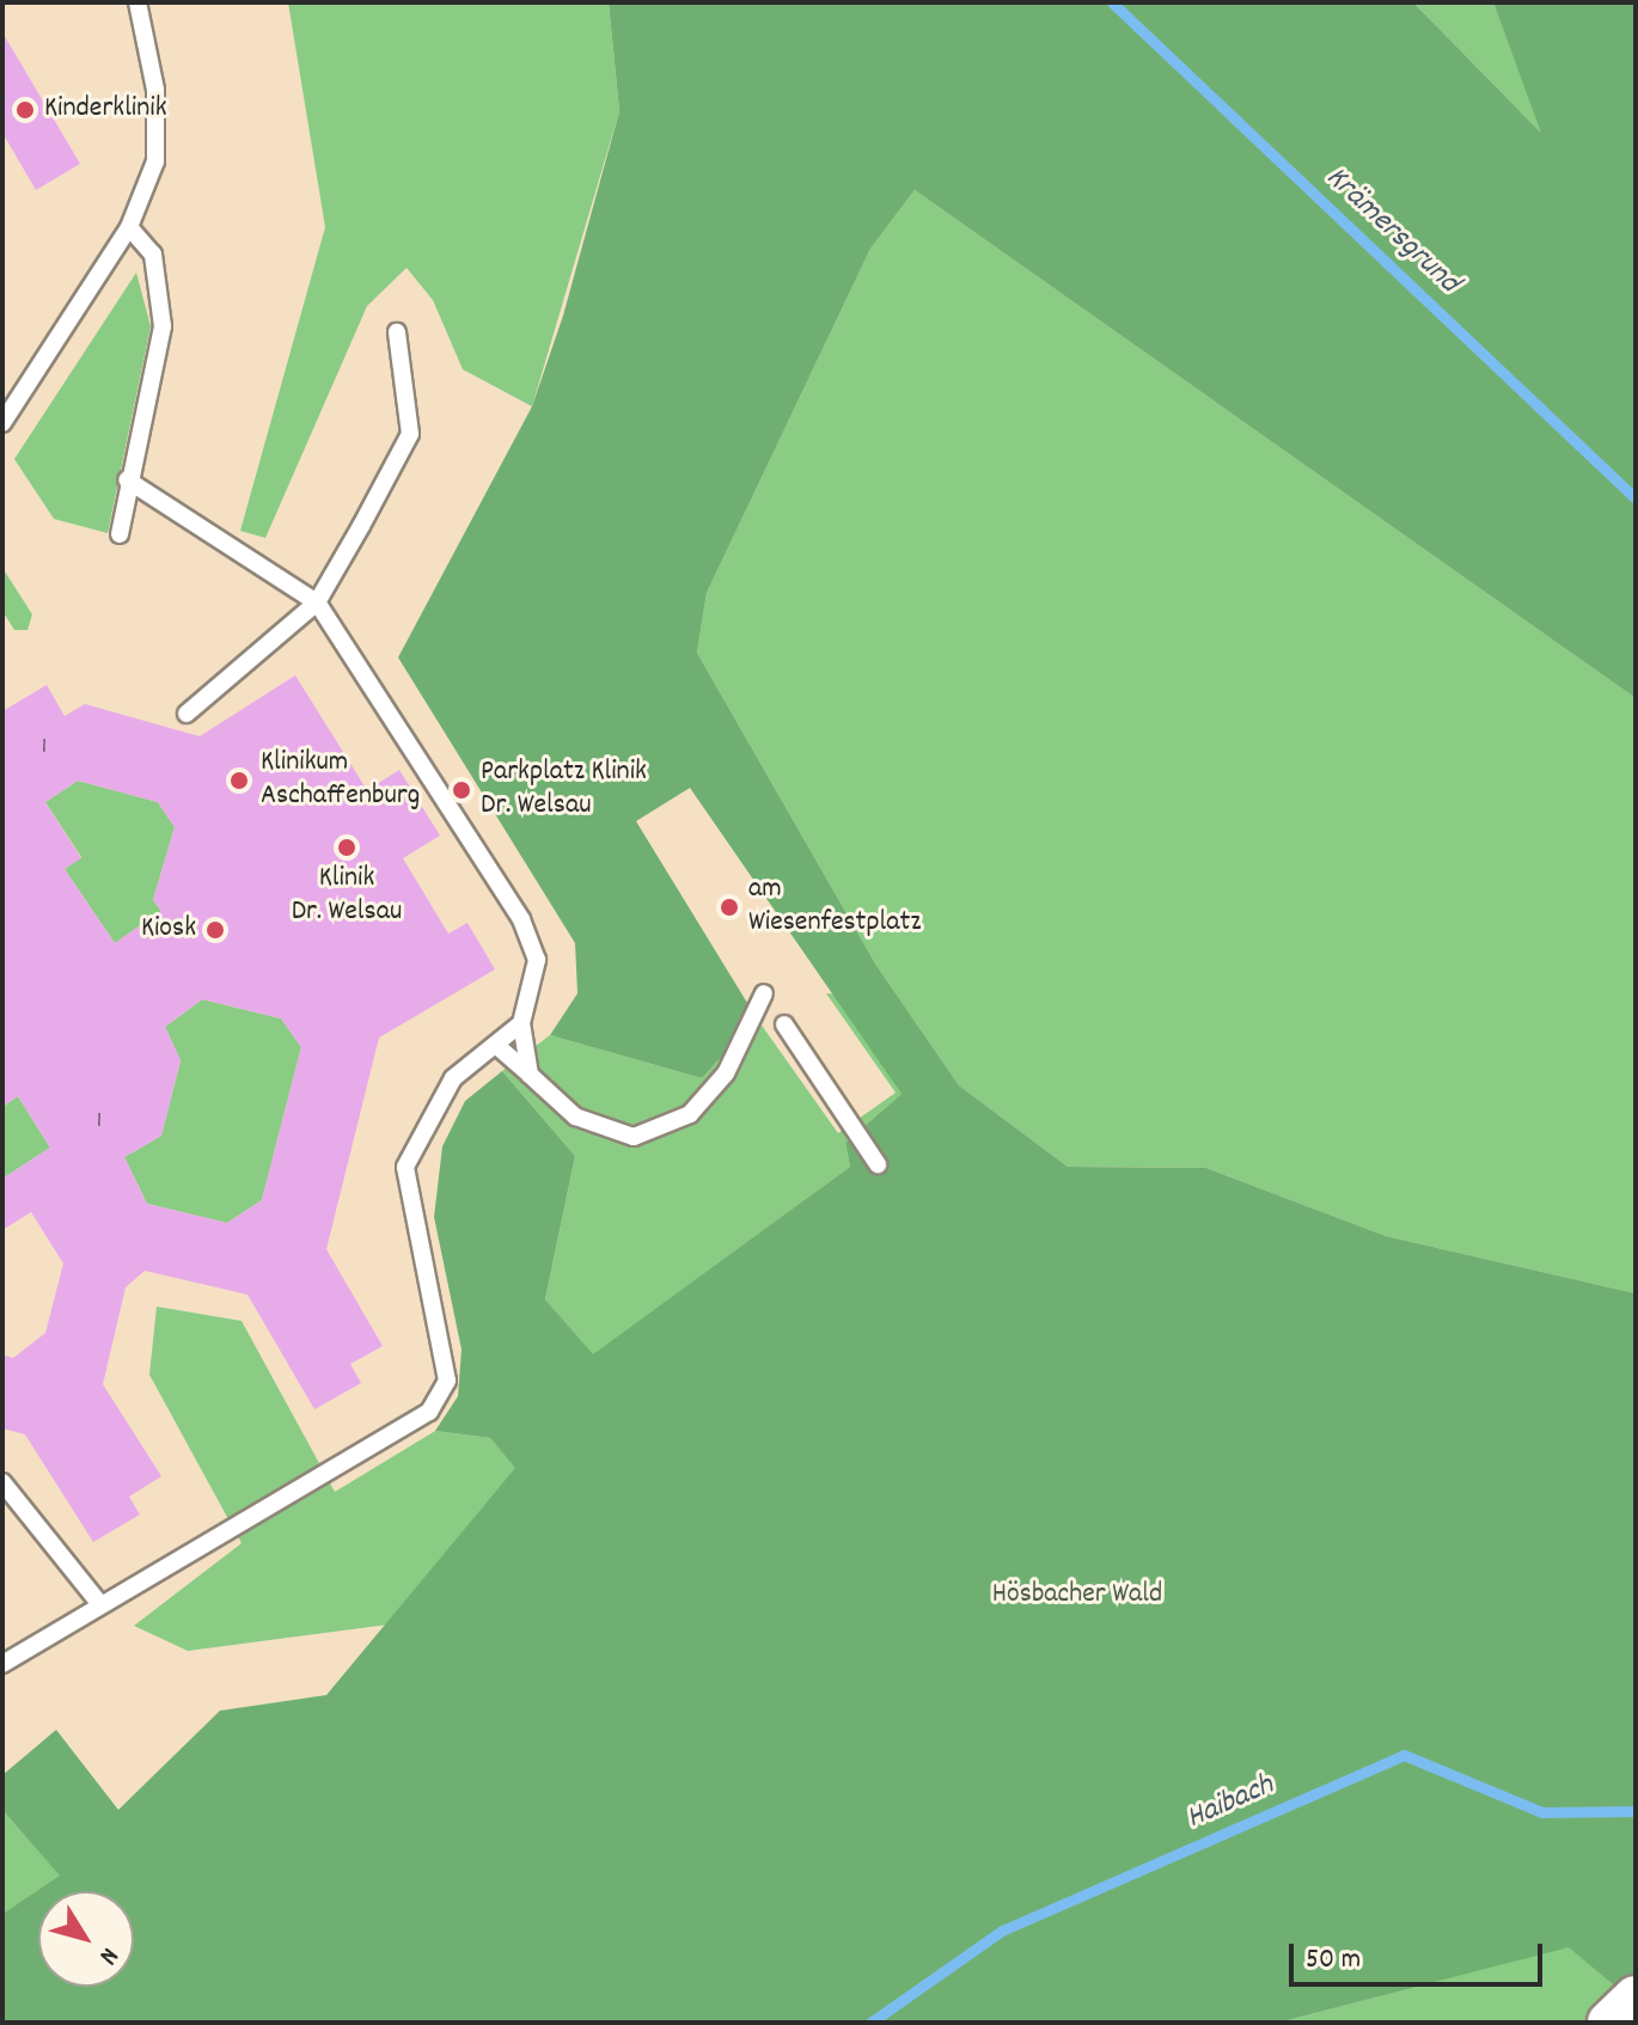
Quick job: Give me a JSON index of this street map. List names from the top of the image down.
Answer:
{
  "water": ["Krämersgrund", "Haibach"],
  "parks": ["Hösbacher Wald"],
  "places": [
    "Kinderklinik",
    "Klinikum Aschaffenburg",
    "Parkplatz Klinik Dr. Welsau",
    "Klinik Dr. Welsau",
    "am Wiesenfestplatz",
    "Kiosk"
  ],
  "house_numbers": ["1", "1"],
  "scale_bar": "50 m",
  "north": "bottom right"
}
